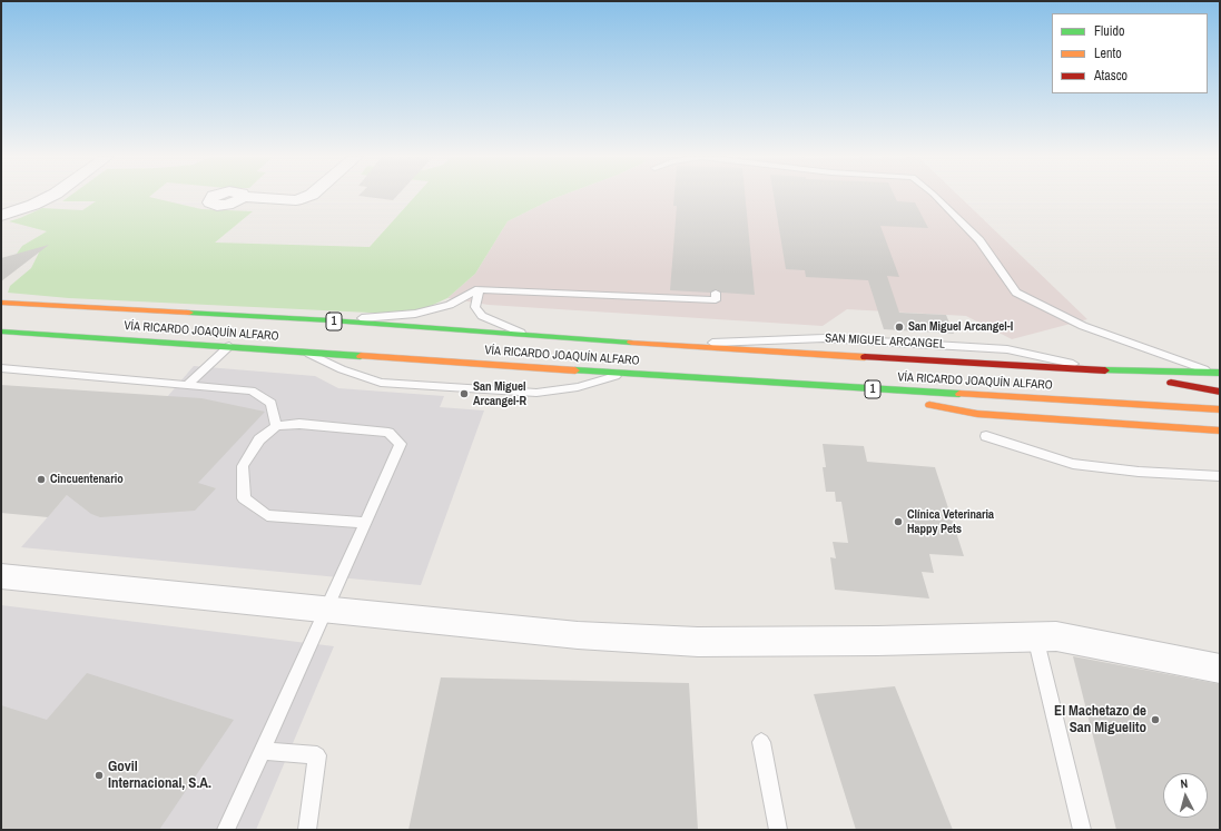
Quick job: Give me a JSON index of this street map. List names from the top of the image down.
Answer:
{
  "streets": {
    "main road": ["1", "VÍA RICARDO JOAQUÍN ALFARO"],
    "lane": ["SAN MIGUEL ARCANGEL"]
  },
  "crossings": [
    ["VÍA RICARDO JOAQUÍN ALFARO", "SAN MIGUEL ARCANGEL"]
  ],
  "places": [
    "San Miguel Arcangel-I",
    "San Miguel Arcangel-R",
    "Cincuentenario",
    "Clínica Veterinaria Happy Pets",
    "El Machetazo de San Miguelito",
    "Govil Internacional, S.A."
  ],
  "legend": ["Fluido", "Lento", "Atasco"],
  "north": "top"
}
